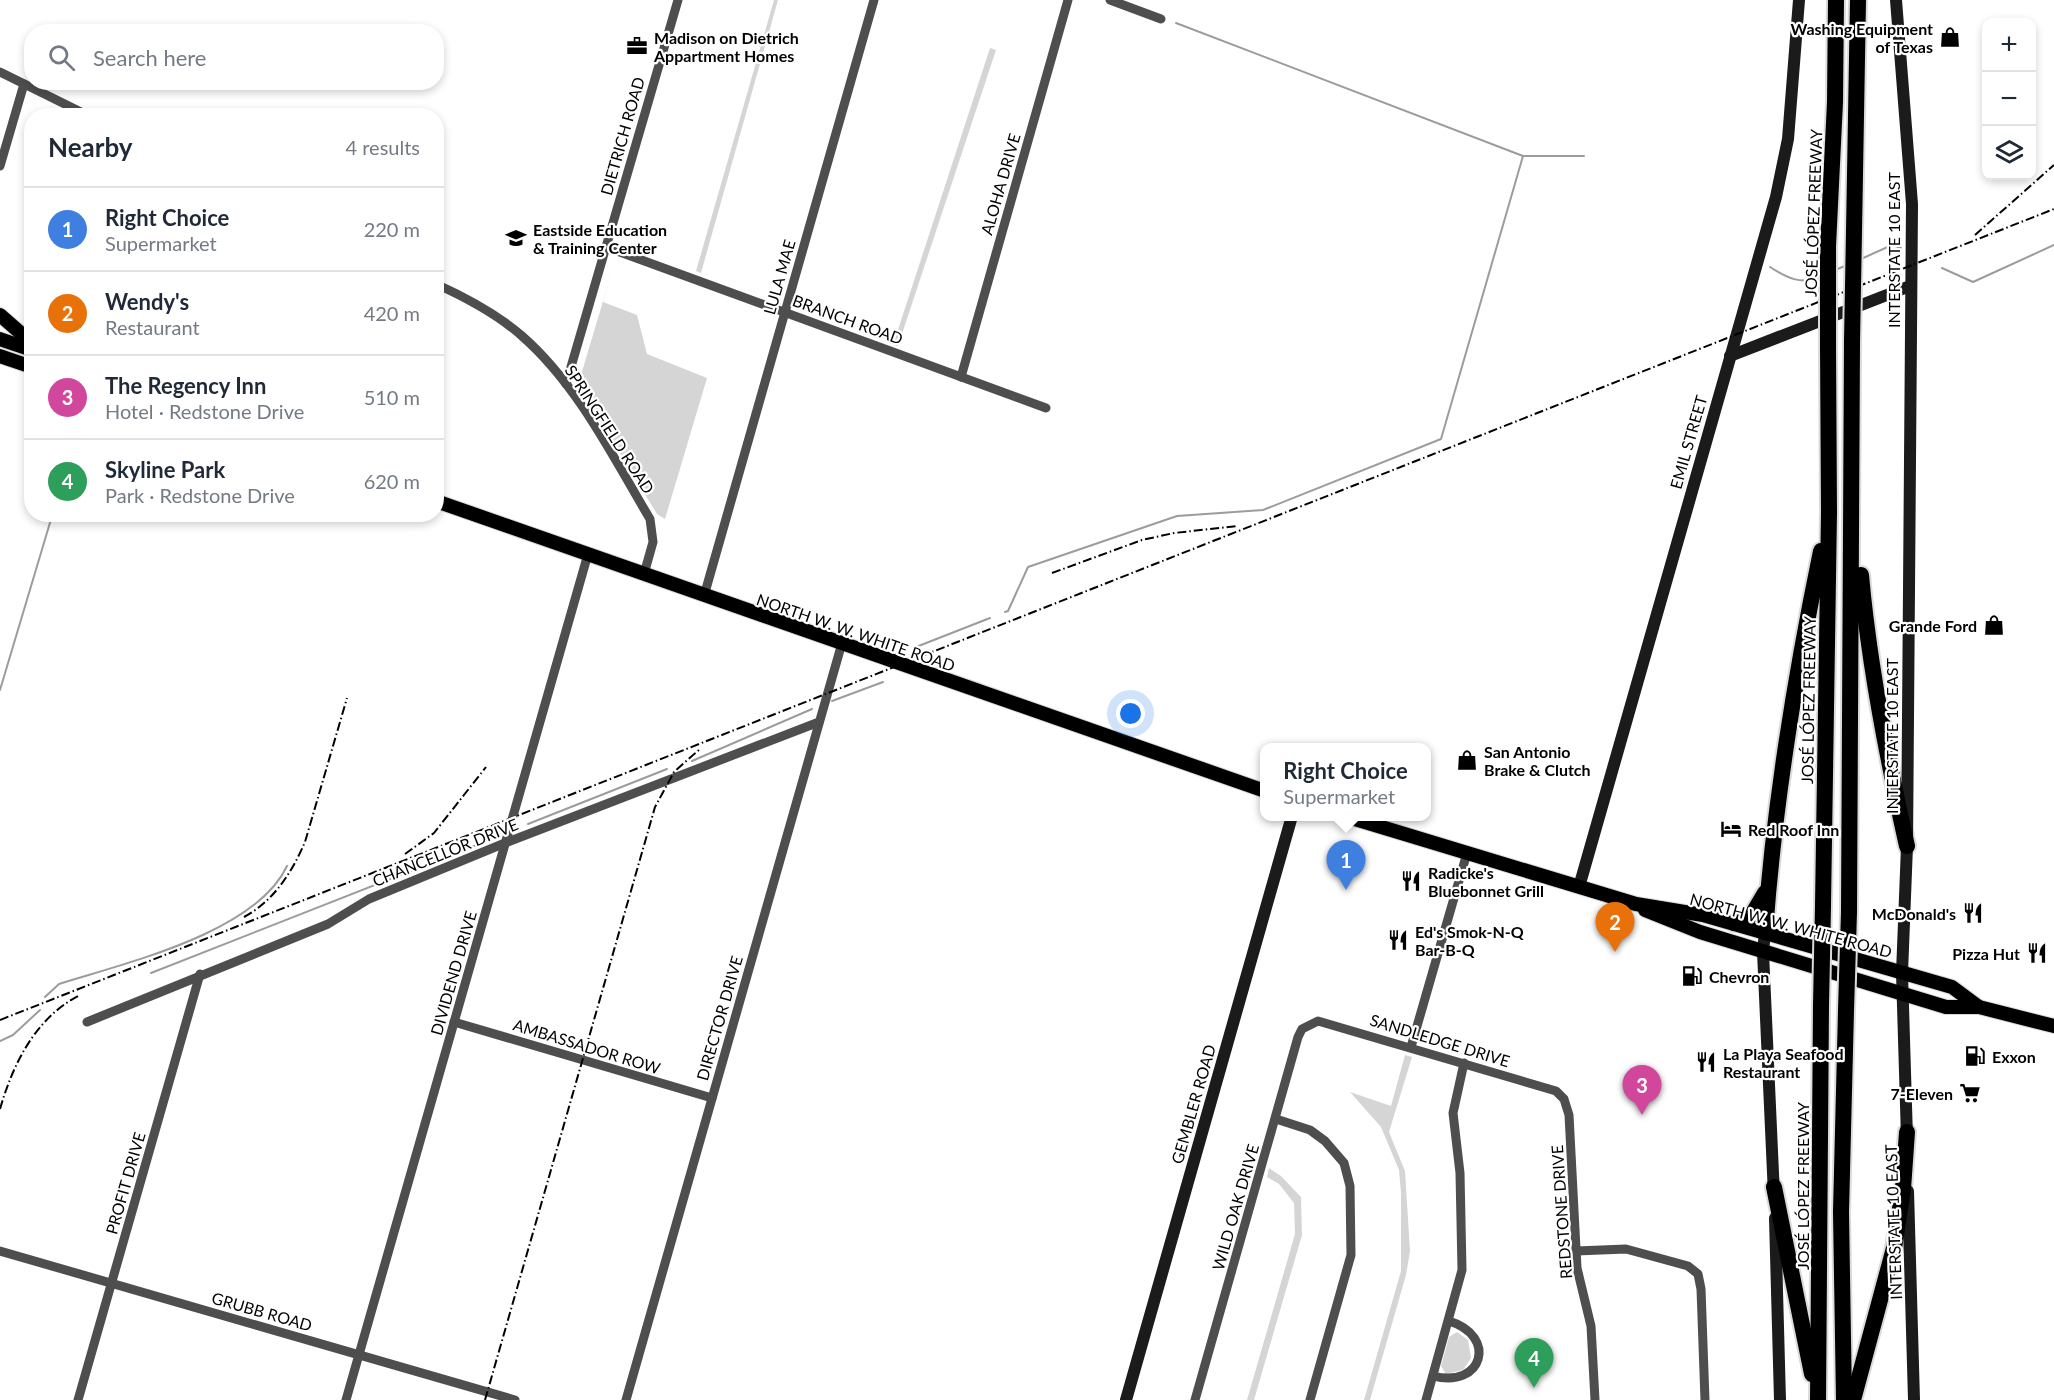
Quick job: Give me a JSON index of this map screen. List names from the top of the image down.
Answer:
{
  "streets": {
    "highway": ["JOSÉ LÓPEZ FREEWAY"],
    "main road": [
      "INTERSTATE 10 EAST",
      "EMIL STREET",
      "NORTH W. W. WHITE ROAD",
      "GEMBLER ROAD"
    ],
    "street": [
      "DIETRICH ROAD",
      "ALOHA DRIVE",
      "LULA MAE",
      "BRANCH ROAD",
      "SPRINGFIELD ROAD",
      "CHANCELLOR DRIVE",
      "DIVIDEND DRIVE",
      "DIRECTOR DRIVE",
      "SANDLEDGE DRIVE",
      "AMBASSADOR ROW",
      "PROFIT DRIVE",
      "WILD OAK DRIVE",
      "REDSTONE DRIVE",
      "GRUBB ROAD"
    ]
  },
  "crossings": [
    ["DIETRICH ROAD", "BRANCH ROAD"],
    ["DIETRICH ROAD", "SPRINGFIELD ROAD"],
    ["ALOHA DRIVE", "BRANCH ROAD"],
    ["INTERSTATE 10 EAST", "NORTH W. W. WHITE ROAD"],
    ["LULA MAE", "BRANCH ROAD"],
    ["LULA MAE", "NORTH W. W. WHITE ROAD"],
    ["SPRINGFIELD ROAD", "NORTH W. W. WHITE ROAD"],
    ["EMIL STREET", "NORTH W. W. WHITE ROAD"],
    ["NORTH W. W. WHITE ROAD", "DIVIDEND DRIVE"],
    ["NORTH W. W. WHITE ROAD", "DIRECTOR DRIVE"],
    ["CHANCELLOR DRIVE", "DIVIDEND DRIVE"],
    ["CHANCELLOR DRIVE", "DIRECTOR DRIVE"],
    ["CHANCELLOR DRIVE", "PROFIT DRIVE"],
    ["DIVIDEND DRIVE", "AMBASSADOR ROW"],
    ["DIVIDEND DRIVE", "GRUBB ROAD"],
    ["DIRECTOR DRIVE", "AMBASSADOR ROW"],
    ["SANDLEDGE DRIVE", "WILD OAK DRIVE"],
    ["SANDLEDGE DRIVE", "REDSTONE DRIVE"],
    ["PROFIT DRIVE", "GRUBB ROAD"]
  ],
  "places": {
    "shop": ["Washing Equipment of Texas", "Grande Ford", "San Antonio Brake & Clutch"],
    "office": ["Madison on Dietrich Appartment Homes"],
    "school or university": ["Eastside Education & Training Center"],
    "hotel": ["Red Roof Inn"],
    "restaurant": [
      "Radicke's Bluebonnet Grill",
      "McDonald's",
      "Ed's Smok-N-Q Bar-B-Q",
      "Pizza Hut",
      "La Playa Seafood Restaurant"
    ],
    "fuel station": ["Chevron", "Exxon"],
    "supermarket": ["7-Eleven"]
  },
  "page": {
    "map_buttons": ["+", "−"],
    "search": "Search here",
    "heading": ["Nearby", "4 results"],
    "list": [
      {
        "mark": "1",
        "name": "Right Choice",
        "note": "Supermarket",
        "value": "220 m"
      },
      {
        "mark": "2",
        "name": "Wendy's",
        "note": "Restaurant",
        "value": "420 m"
      },
      {
        "mark": "3",
        "name": "The Regency Inn",
        "note": "Hotel · Redstone Drive",
        "value": "510 m"
      },
      {
        "mark": "4",
        "name": "Skyline Park",
        "note": "Park · Redstone Drive",
        "value": "620 m"
      }
    ],
    "popup": ["Right Choice", "Supermarket"],
    "pins": [
      "1",
      "2",
      "3",
      "4"
    ]
  }
}
